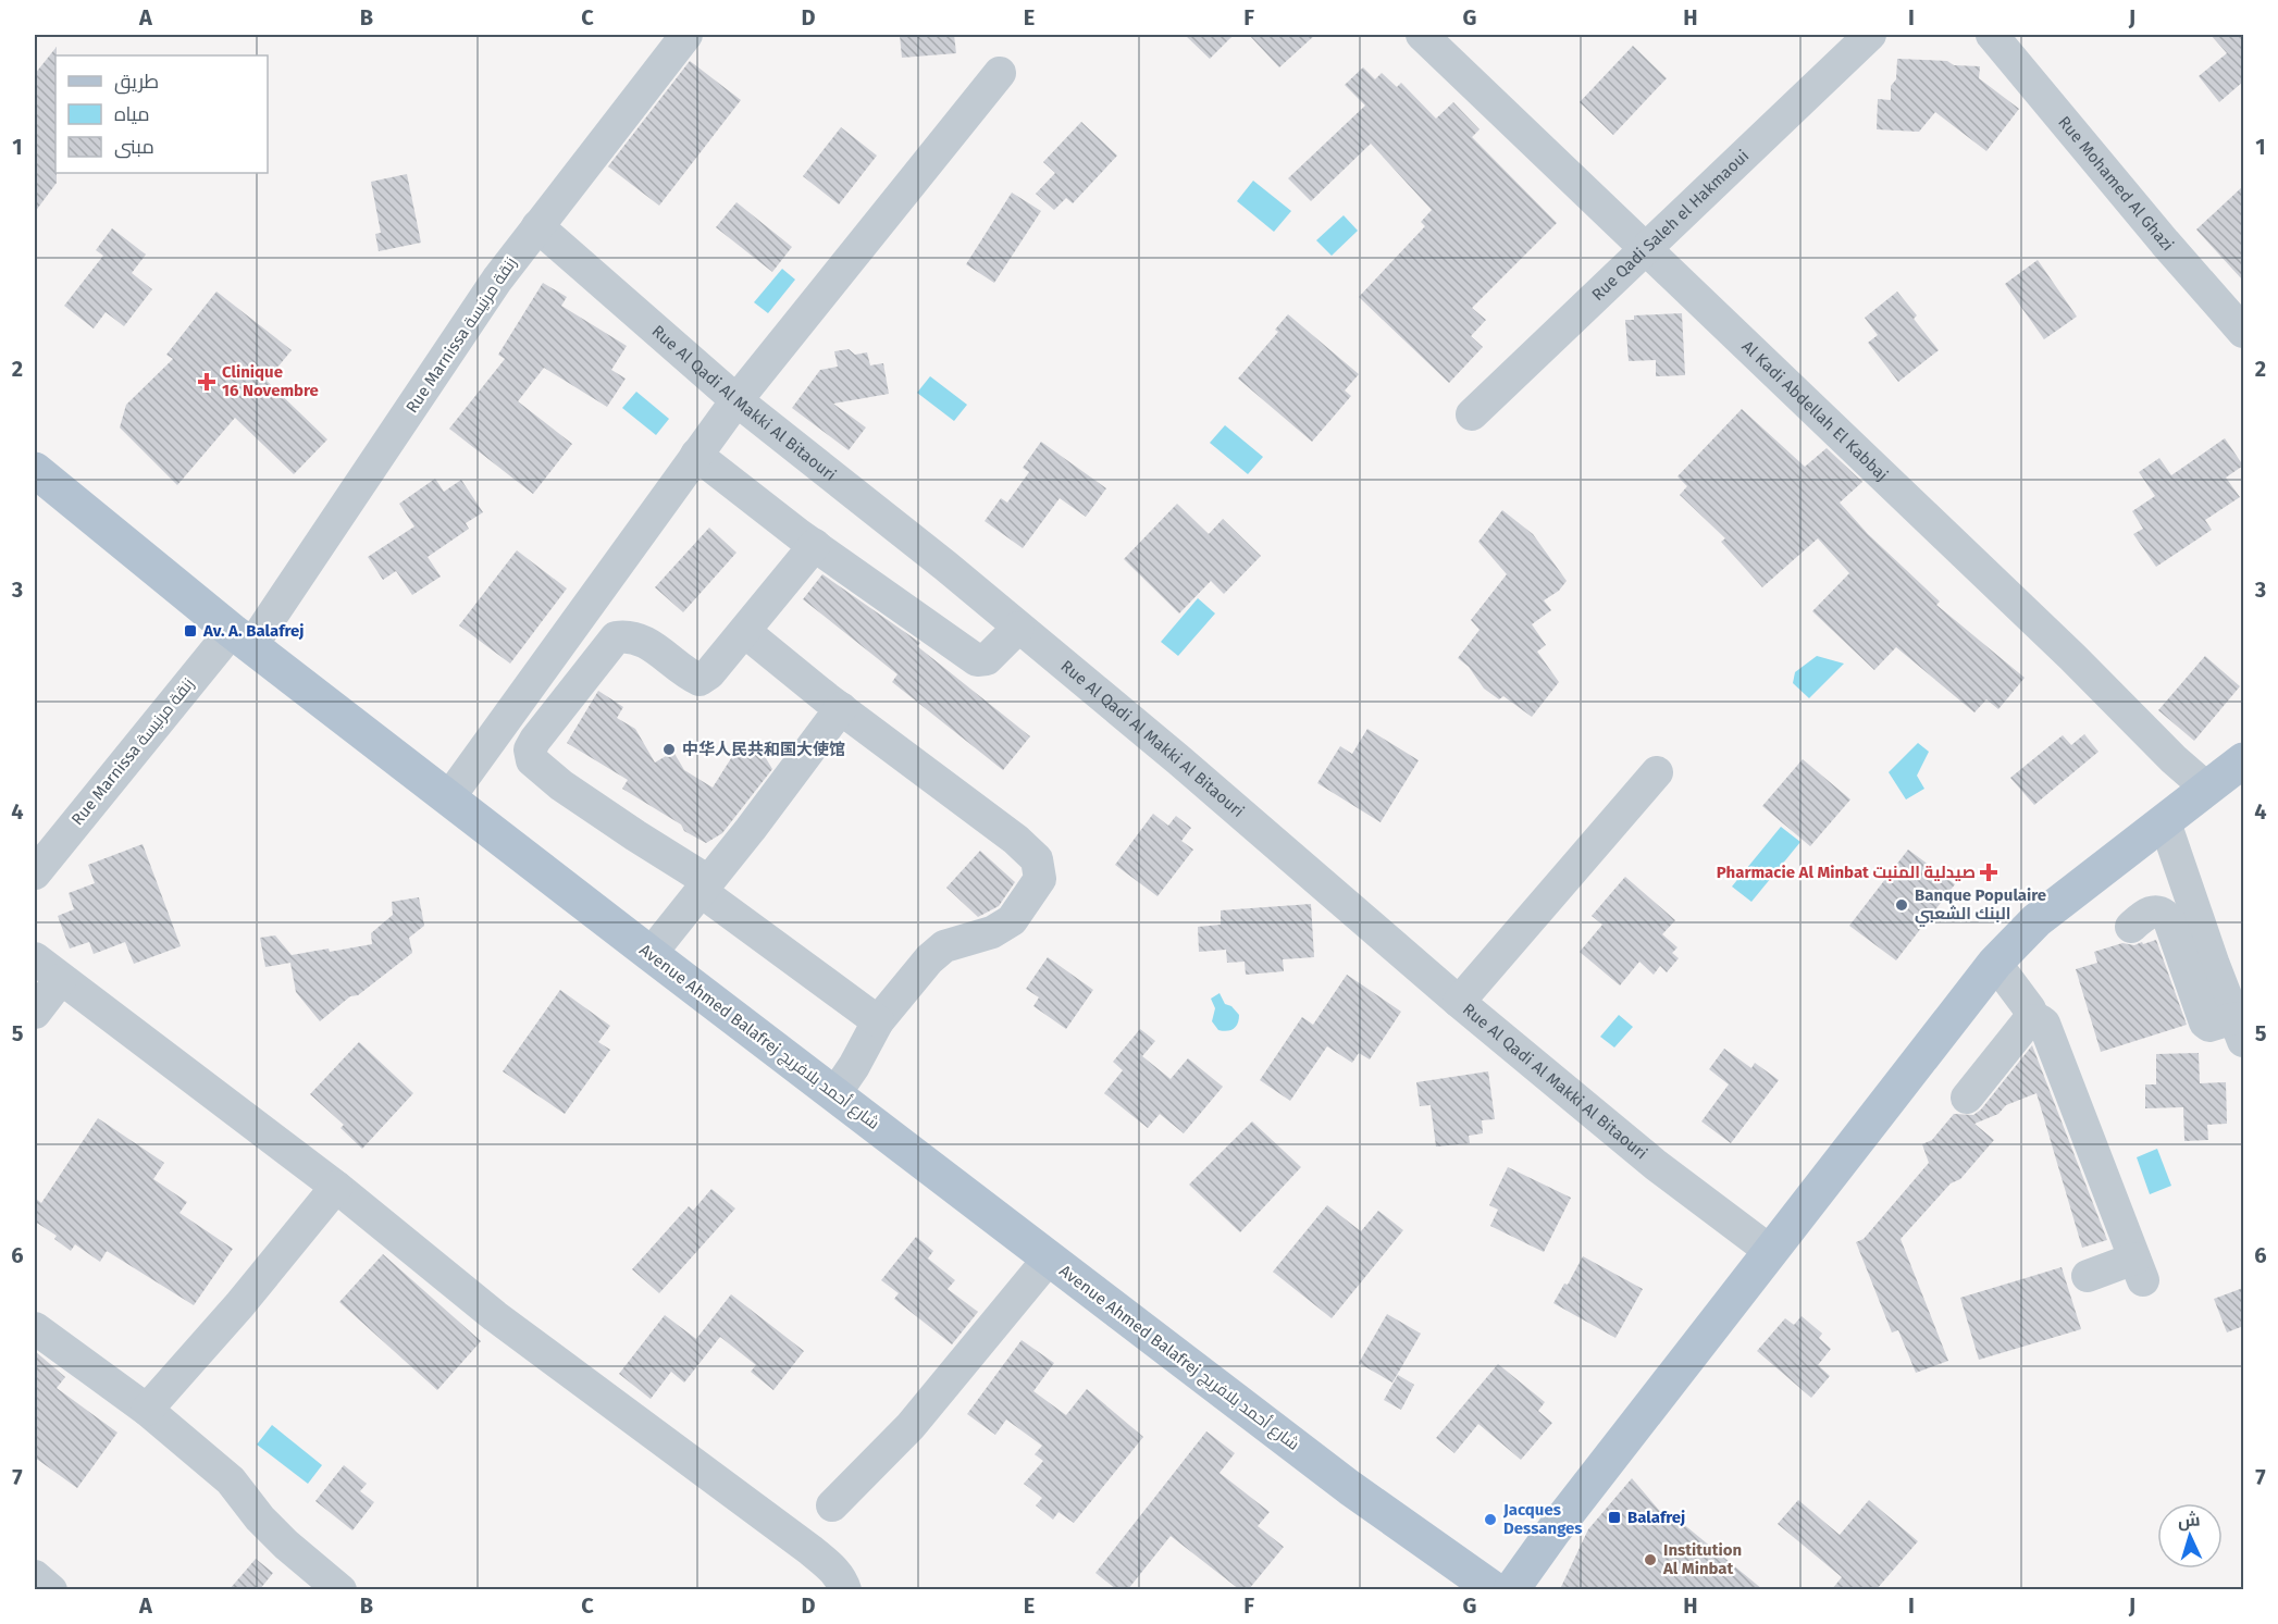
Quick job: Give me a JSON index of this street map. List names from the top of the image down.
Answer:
{
  "streets": {
    "main road": ["Avenue Ahmed Balafrej شارع أحمد بلافريج"],
    "street": [
      "Rue Mohamed Al Ghazi",
      "Rue Qadi Saleh el Hakmaoui",
      "Rue Marnissa زنقة مرنيسة",
      "Rue Al Qadi Al Makki Al Bitaouri",
      "Al Kadi Abdellah El Kabbaj"
    ]
  },
  "crossings": [
    ["Rue Qadi Saleh el Hakmaoui", "Al Kadi Abdellah El Kabbaj"],
    ["Rue Marnissa زنقة مرنيسة", "Rue Al Qadi Al Makki Al Bitaouri"],
    ["Rue Marnissa زنقة مرنيسة", "Avenue Ahmed Balafrej شارع أحمد بلافريج"]
  ],
  "places": {
    "health": ["Clinique 16 Novembre", "Pharmacie Al Minbat صيدلية المنبت"],
    "transit": ["Av. A. Balafrej", "Balafrej"],
    "other": [
      "中华人民共和国大使馆",
      "Banque Populaire البنك الشعبي",
      "Jacques Dessanges",
      "Institution Al Minbat"
    ]
  },
  "legend": ["طريق", "مياه", "مبنى"],
  "north": "top",
  "grid": {
    "columns": [
      "A",
      "B",
      "C",
      "D",
      "E",
      "F",
      "G",
      "H",
      "I",
      "J"
    ],
    "rows": [
      "1",
      "2",
      "3",
      "4",
      "5",
      "6",
      "7"
    ]
  }
}
